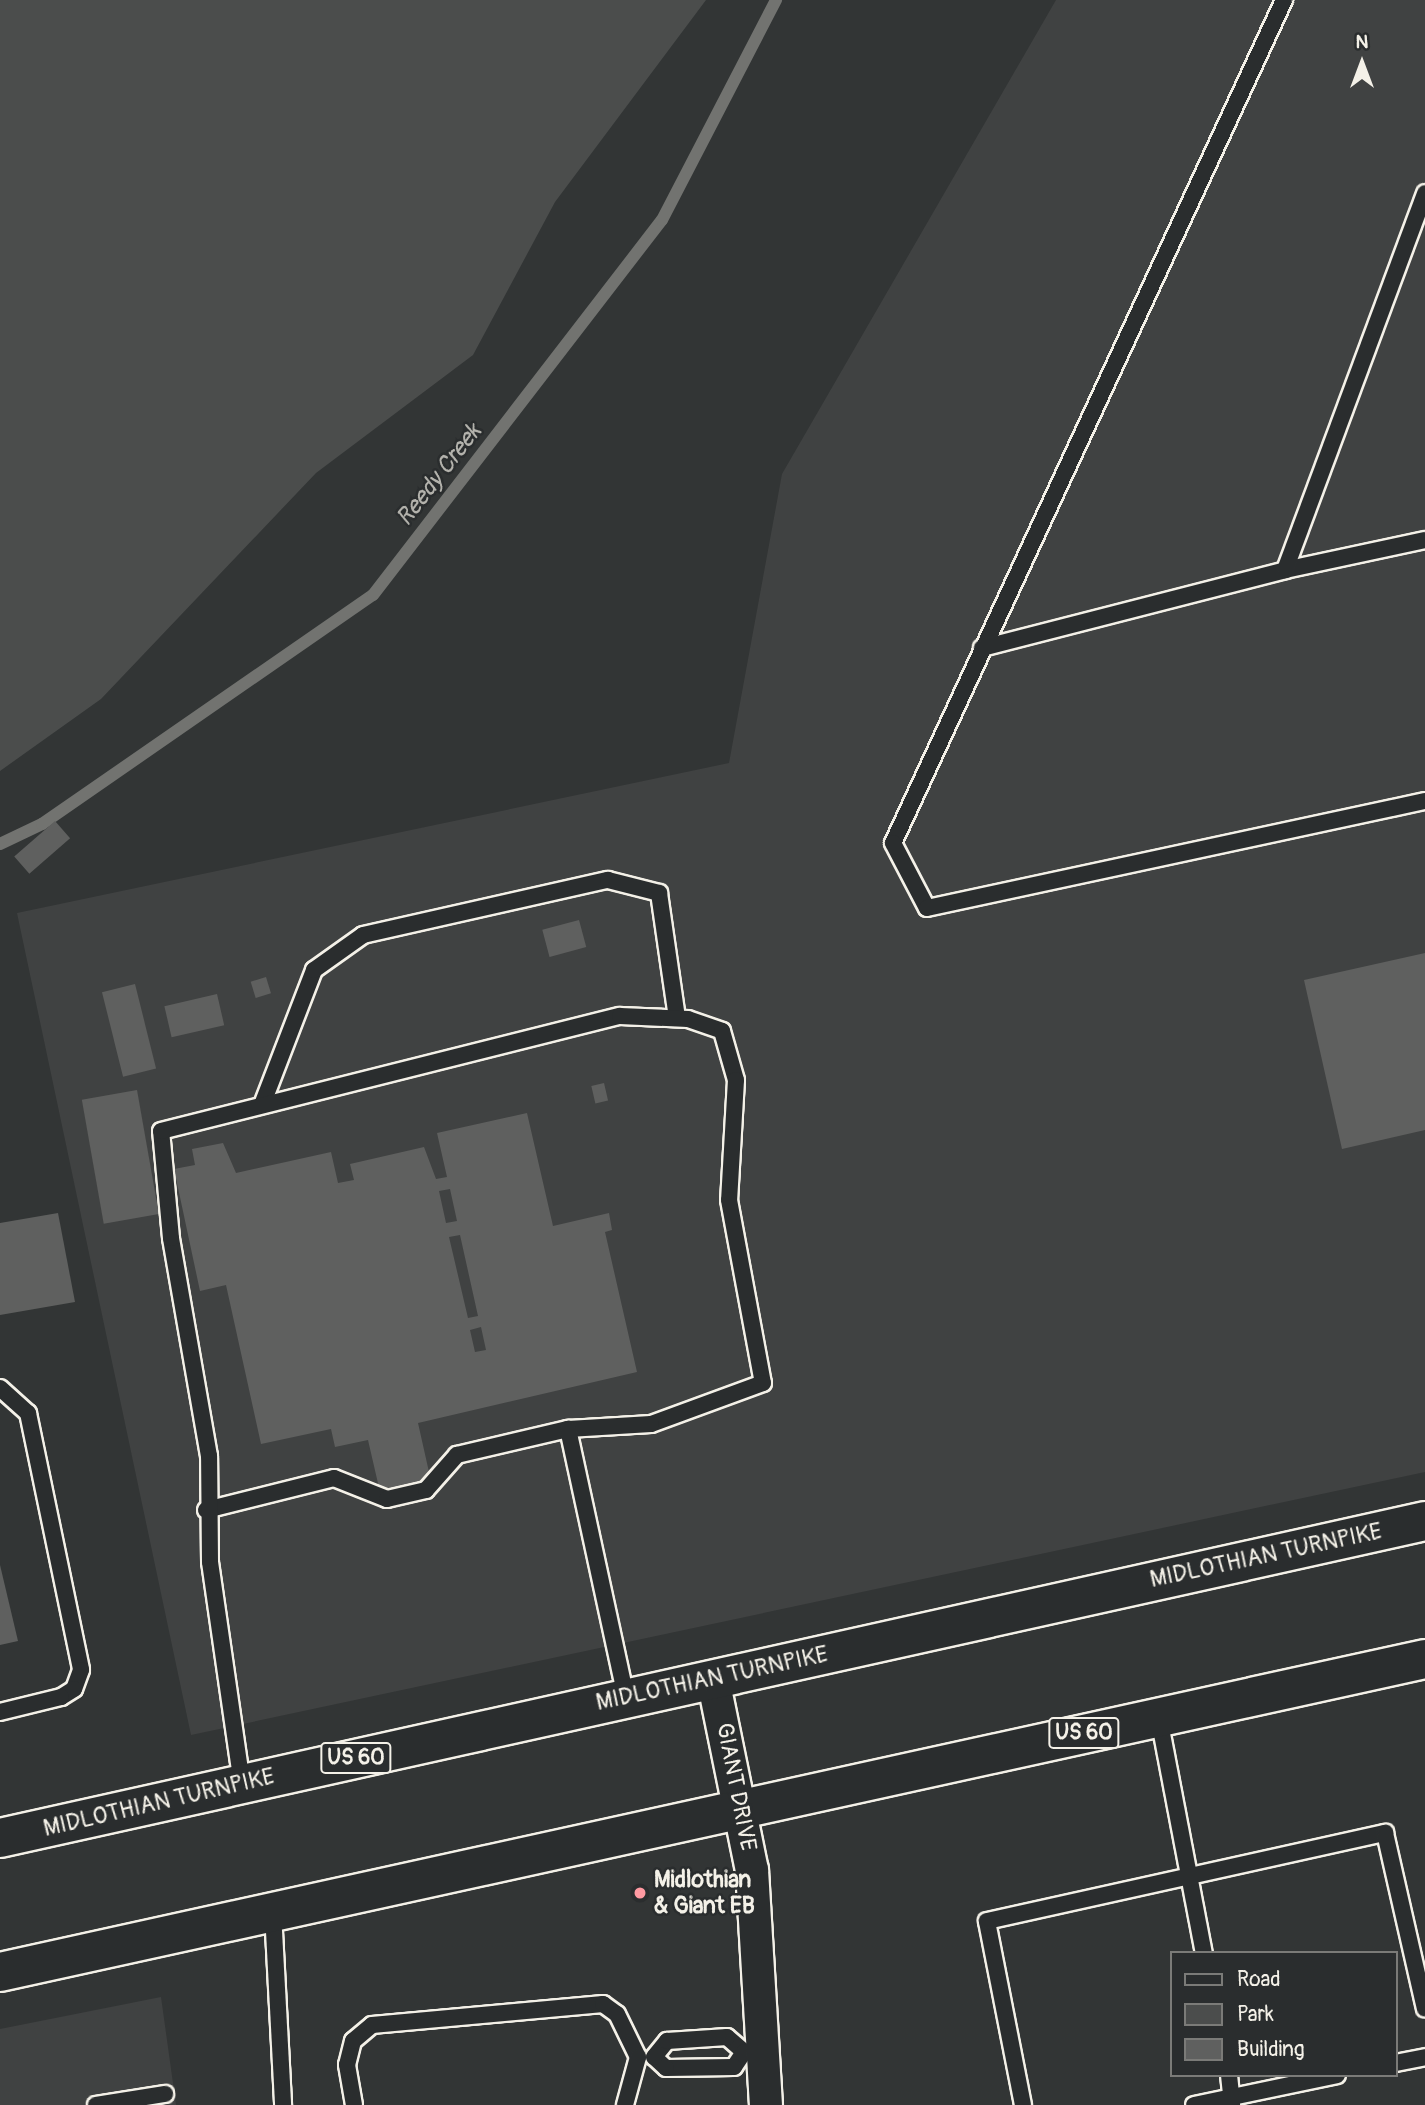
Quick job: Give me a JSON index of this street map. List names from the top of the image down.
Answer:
{
  "streets": {
    "main road": ["MIDLOTHIAN TURNPIKE", "US 60"],
    "street": ["GIANT DRIVE"]
  },
  "crossings": [
    ["MIDLOTHIAN TURNPIKE", "GIANT DRIVE"],
    ["US 60", "GIANT DRIVE"]
  ],
  "water": ["Reedy Creek"],
  "places": ["Midlothian & Giant EB"],
  "legend": ["Road", "Park", "Building"],
  "north": "top"
}
